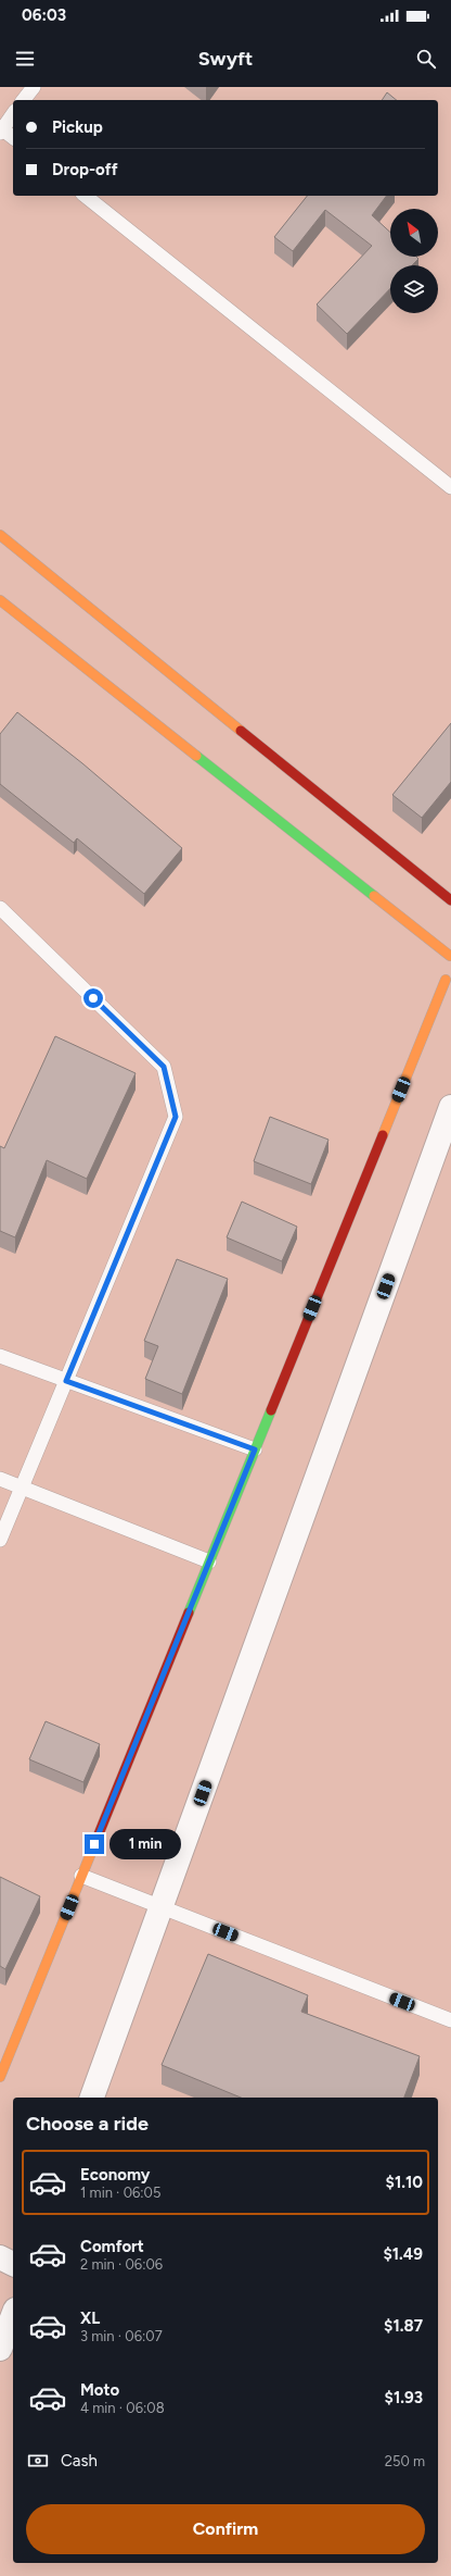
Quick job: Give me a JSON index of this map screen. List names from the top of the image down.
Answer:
{
  "north": "top left",
  "page": {
    "status": "06:03",
    "header": "Swyft",
    "banner": ["Pickup", "Drop-off"],
    "bubble": "1 min",
    "heading": "Choose a ride",
    "list": [
      {
        "name": "Economy",
        "note": "1 min · 06:05",
        "value": "$1.10"
      },
      {
        "name": "Comfort",
        "note": "2 min · 06:06",
        "value": "$1.49"
      },
      {
        "name": "XL",
        "note": "3 min · 06:07",
        "value": "$1.87"
      },
      {
        "name": "Moto",
        "note": "4 min · 06:08",
        "value": "$1.93"
      }
    ],
    "pay": ["Cash", "250 m"],
    "buttons": "Confirm"
  }
}
